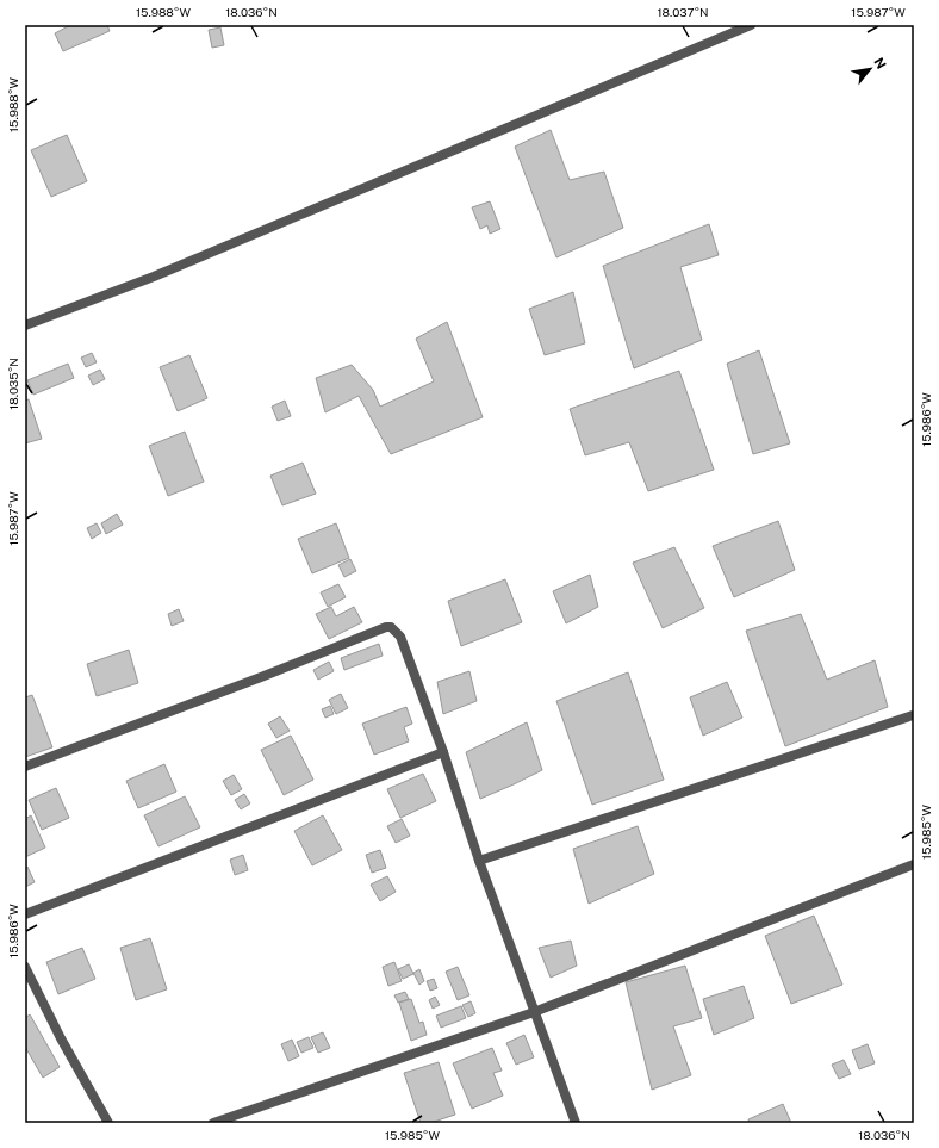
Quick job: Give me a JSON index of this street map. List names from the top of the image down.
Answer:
{
  "north": "top right",
  "coordinates": [
    "15.988°W",
    "18.036°N",
    "18.037°N",
    "15.987°W",
    "18.035°N",
    "15.986°W",
    "15.985°W"
  ]
}
